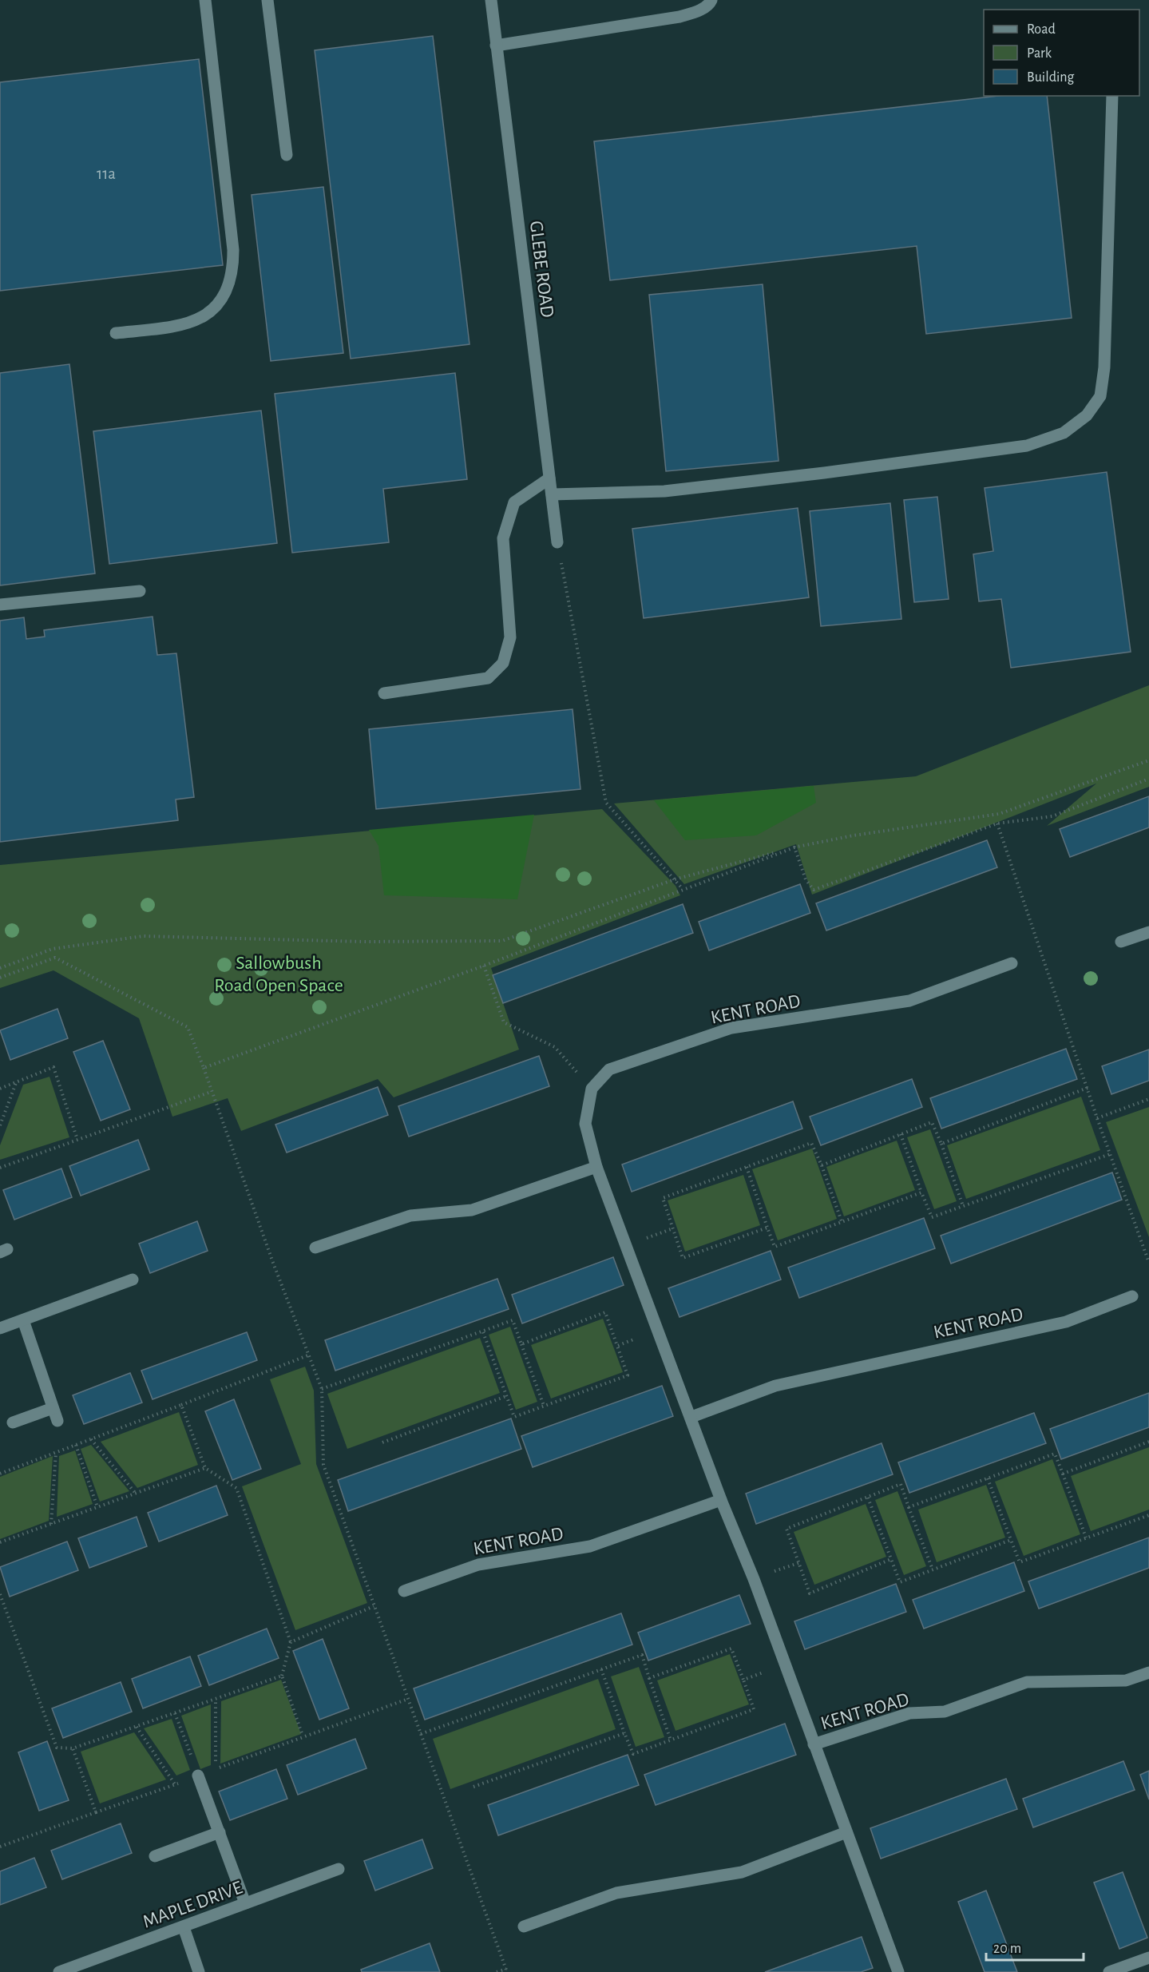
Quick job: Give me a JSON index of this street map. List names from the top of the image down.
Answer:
{
  "streets": {
    "street": ["GLEBE ROAD", "KENT ROAD", "MAPLE DRIVE"]
  },
  "parks": ["Sallowbush Road Open Space"],
  "house_numbers": ["11a"],
  "legend": ["Road", "Park", "Building"],
  "scale_bar": "20 m"
}
